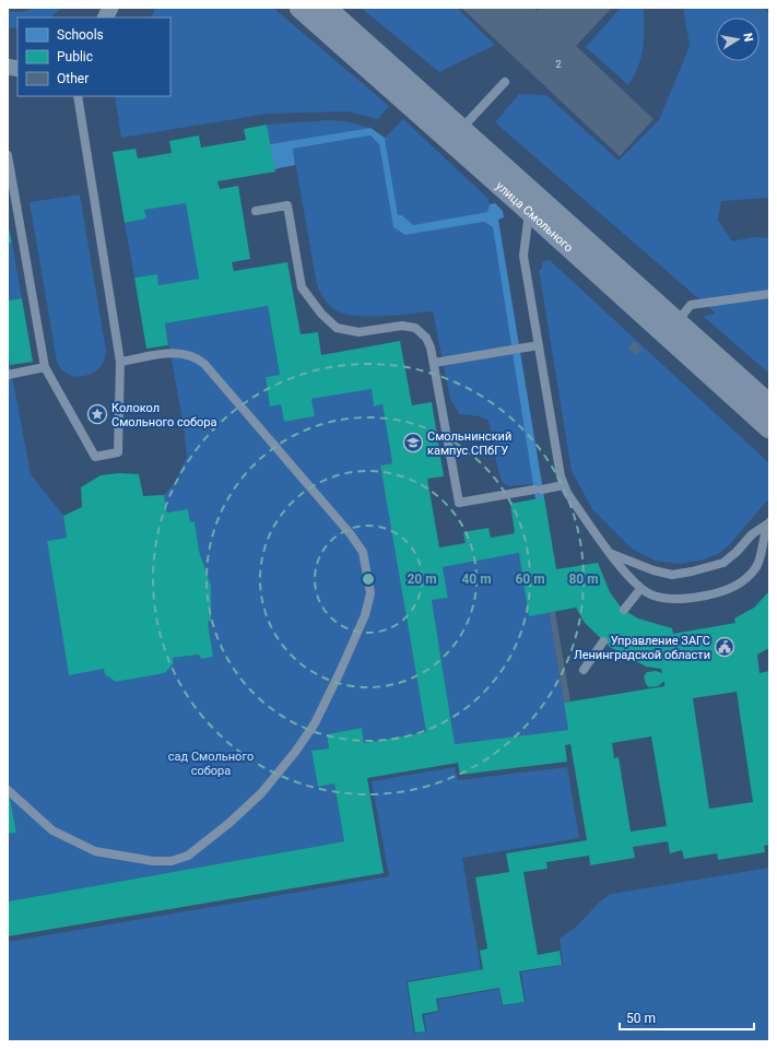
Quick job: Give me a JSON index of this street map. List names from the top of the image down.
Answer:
{
  "streets": {
    "street": ["улица Смольного"]
  },
  "parks": ["сад Смольного собора"],
  "places": {
    "place": ["Колокол Смольного собора"],
    "school or university": ["Смольнинский кампус СПбГУ"],
    "public building": ["Управление ЗАГС Ленинградской области"]
  },
  "house_numbers": ["2"],
  "legend": ["Schools", "Public", "Other"],
  "scale_bar": "50 m",
  "north": "right",
  "rings": [
    "20 m",
    "40 m",
    "60 m",
    "80 m"
  ]
}
